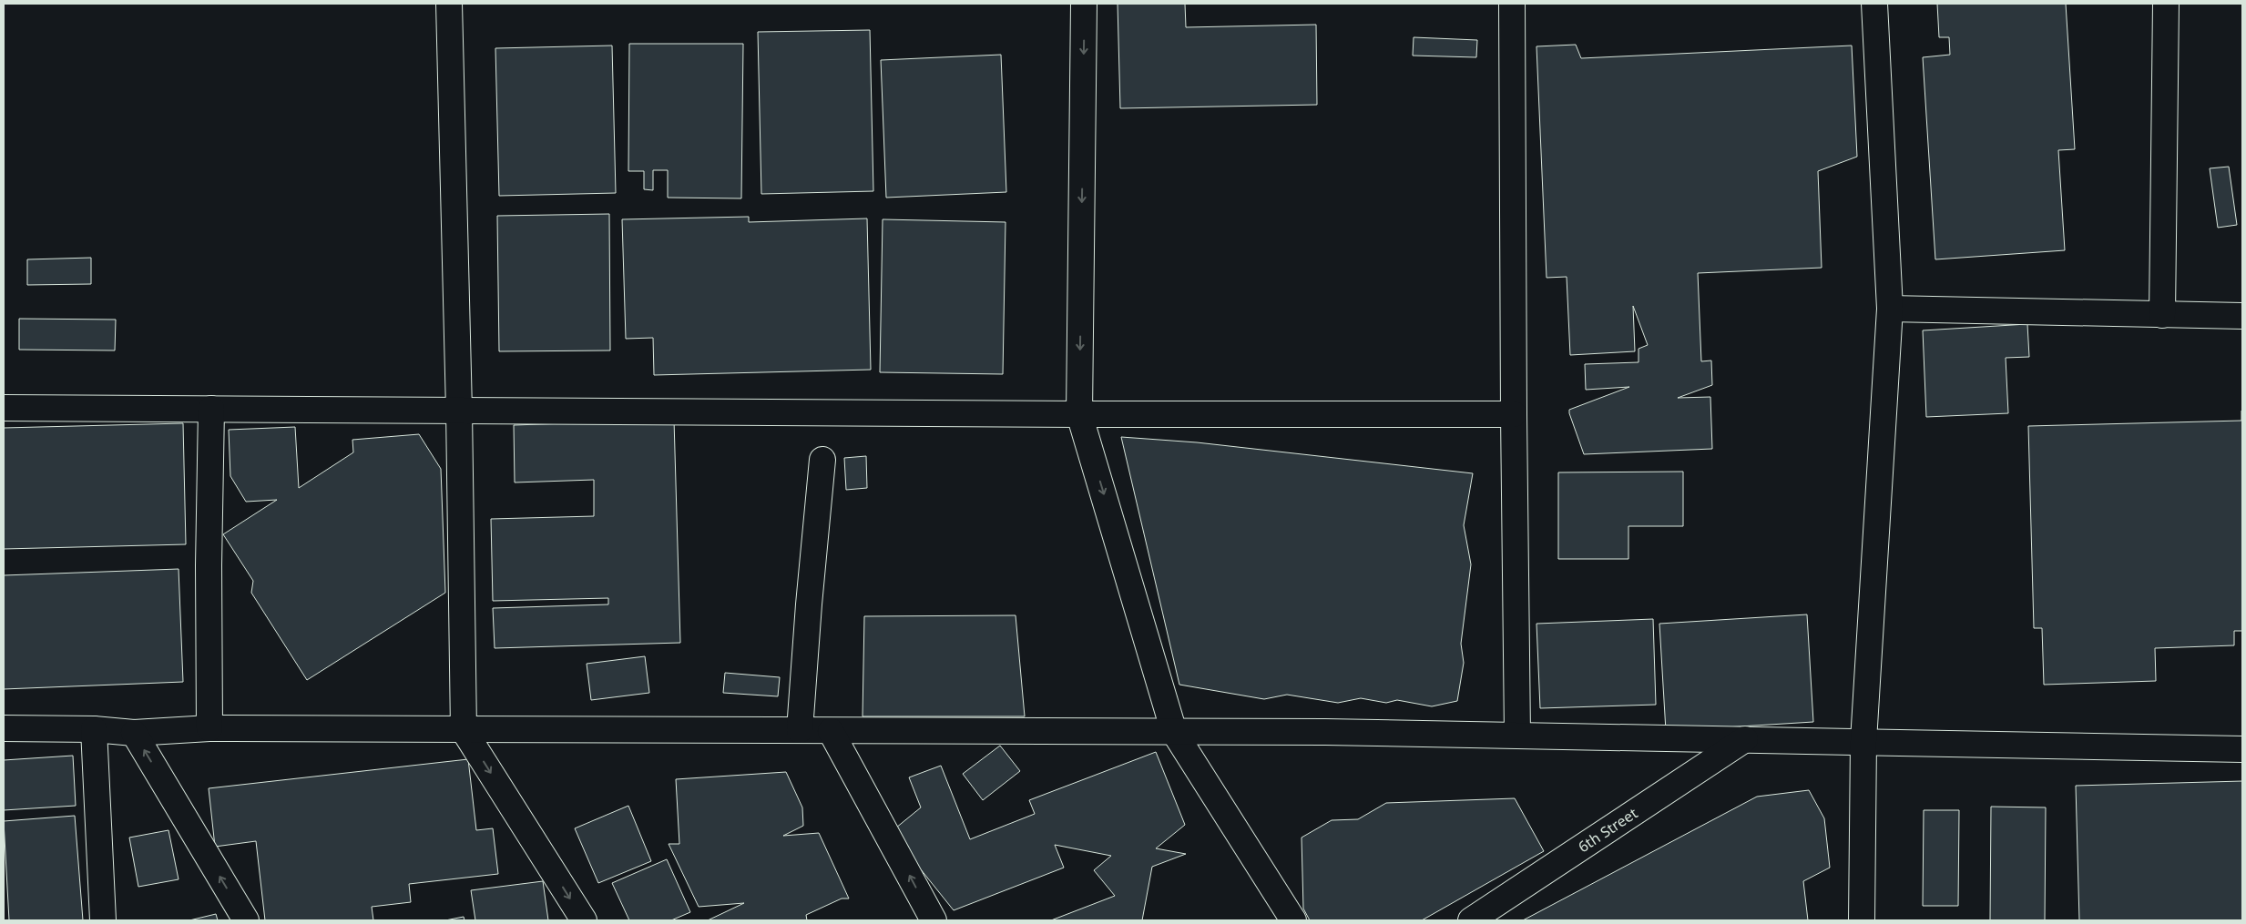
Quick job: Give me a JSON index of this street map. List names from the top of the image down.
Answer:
{
  "streets": {
    "street": ["6th Street"]
  }
}
